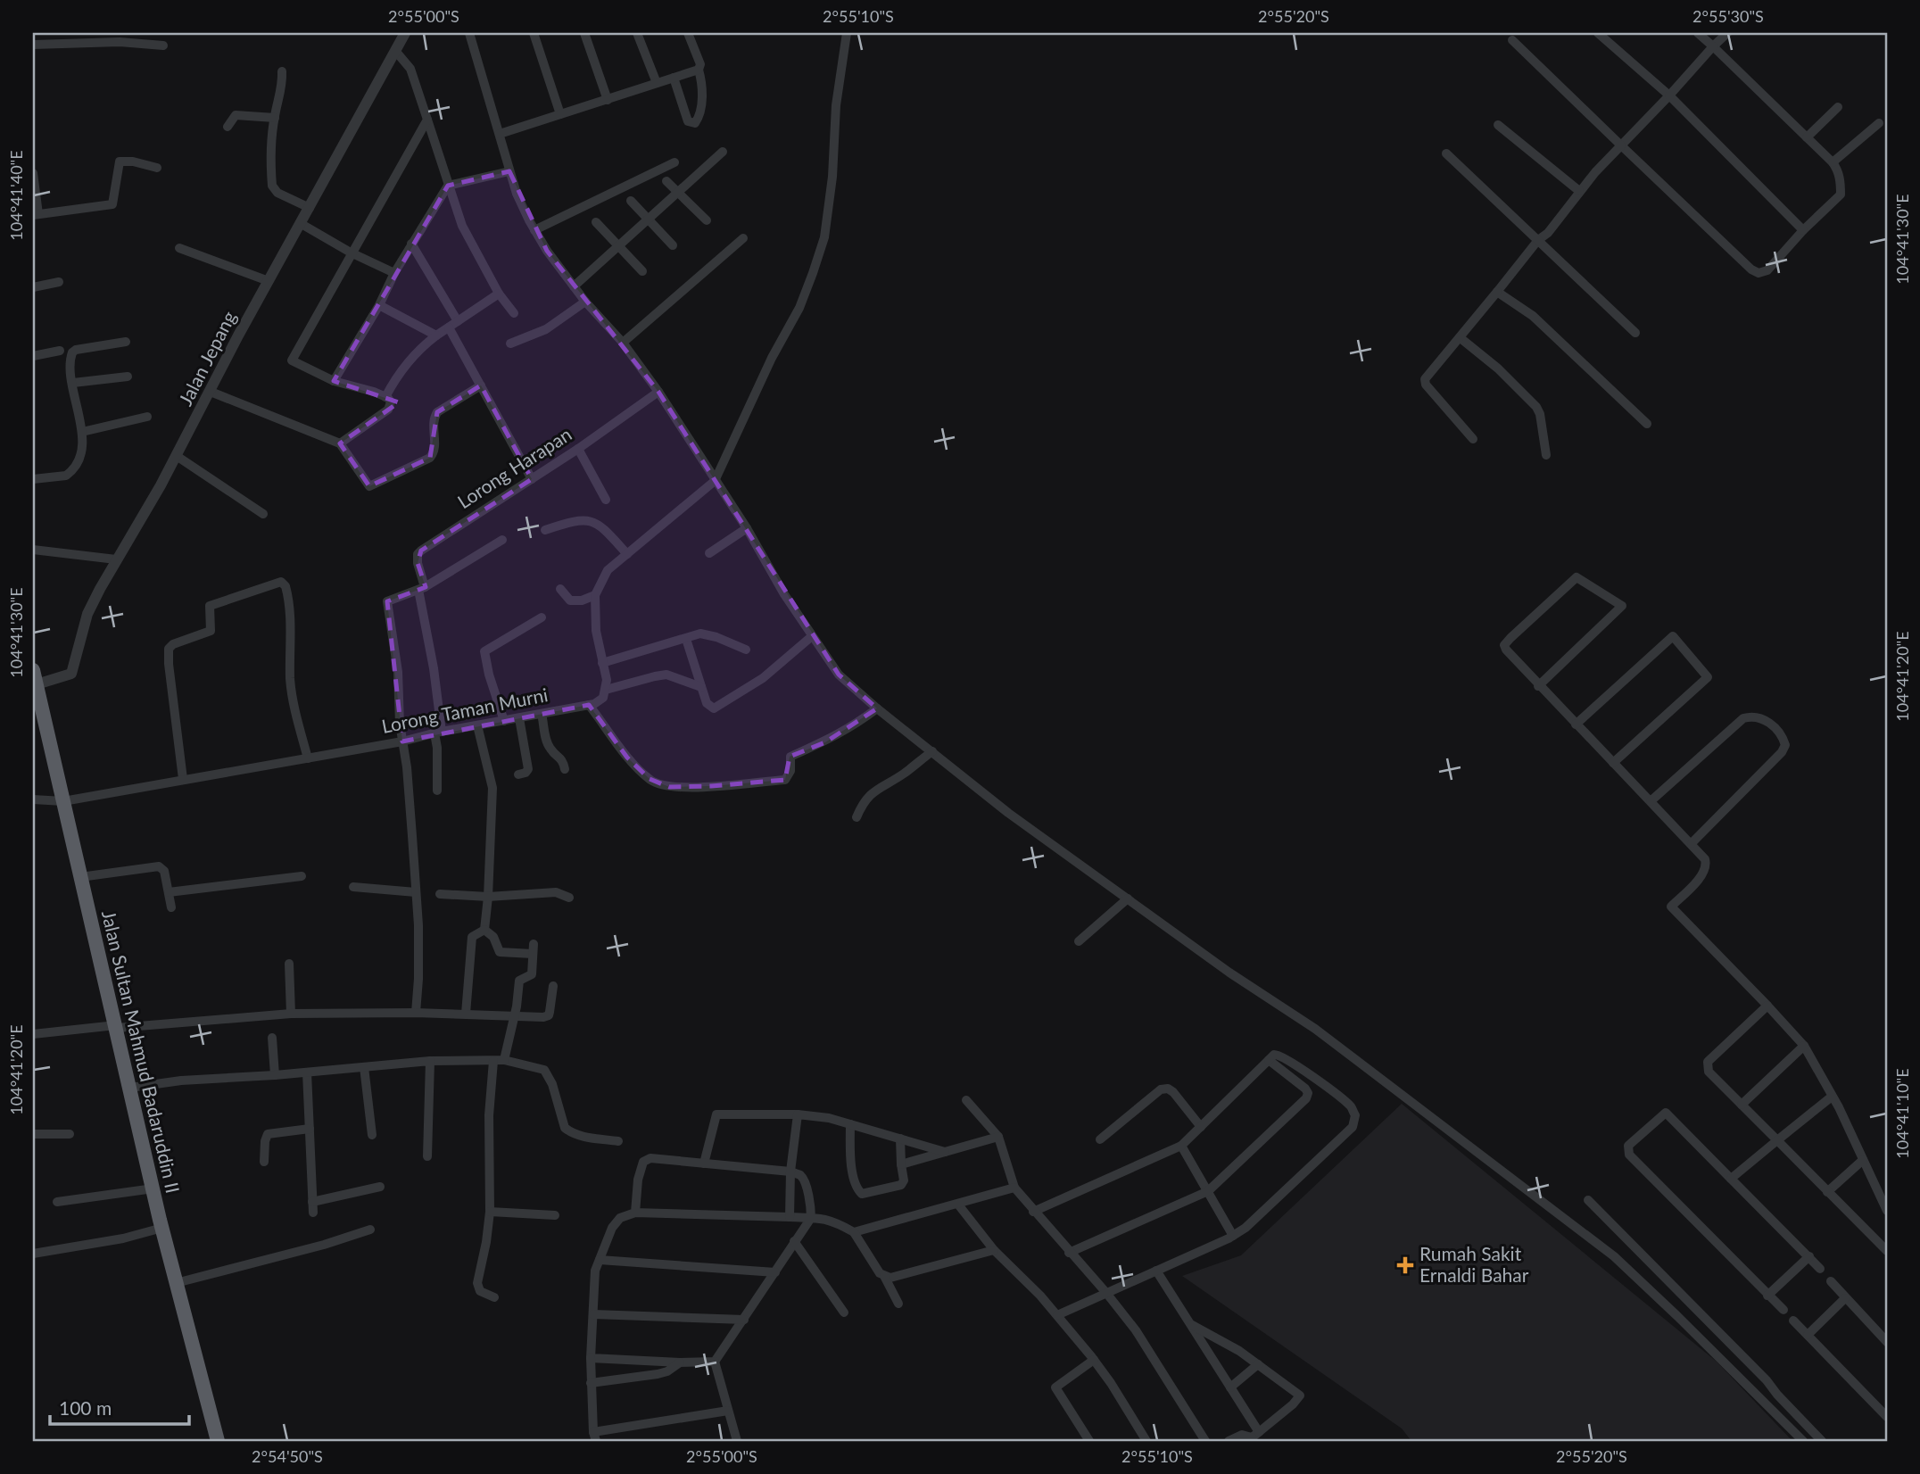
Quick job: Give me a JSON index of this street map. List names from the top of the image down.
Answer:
{
  "streets": {
    "highway": ["Jalan Sultan Mahmud Badaruddin II"],
    "street": ["Jalan Jepang", "Lorong Harapan", "Lorong Taman Murni"]
  },
  "crossings": [
    ["Jalan Jepang", "Jalan Sultan Mahmud Badaruddin II"],
    ["Lorong Taman Murni", "Jalan Sultan Mahmud Badaruddin II"]
  ],
  "places": {
    "health": ["Rumah Sakit Ernaldi Bahar"]
  },
  "scale_bar": "100 m",
  "coordinates": [
    "2°55'00\"S",
    "2°55'10\"S",
    "2°55'20\"S",
    "2°55'30\"S",
    "104°41'40\"E",
    "104°41'30\"E",
    "104°41'20\"E",
    "104°41'10\"E",
    "2°54'50\"S"
  ]
}
